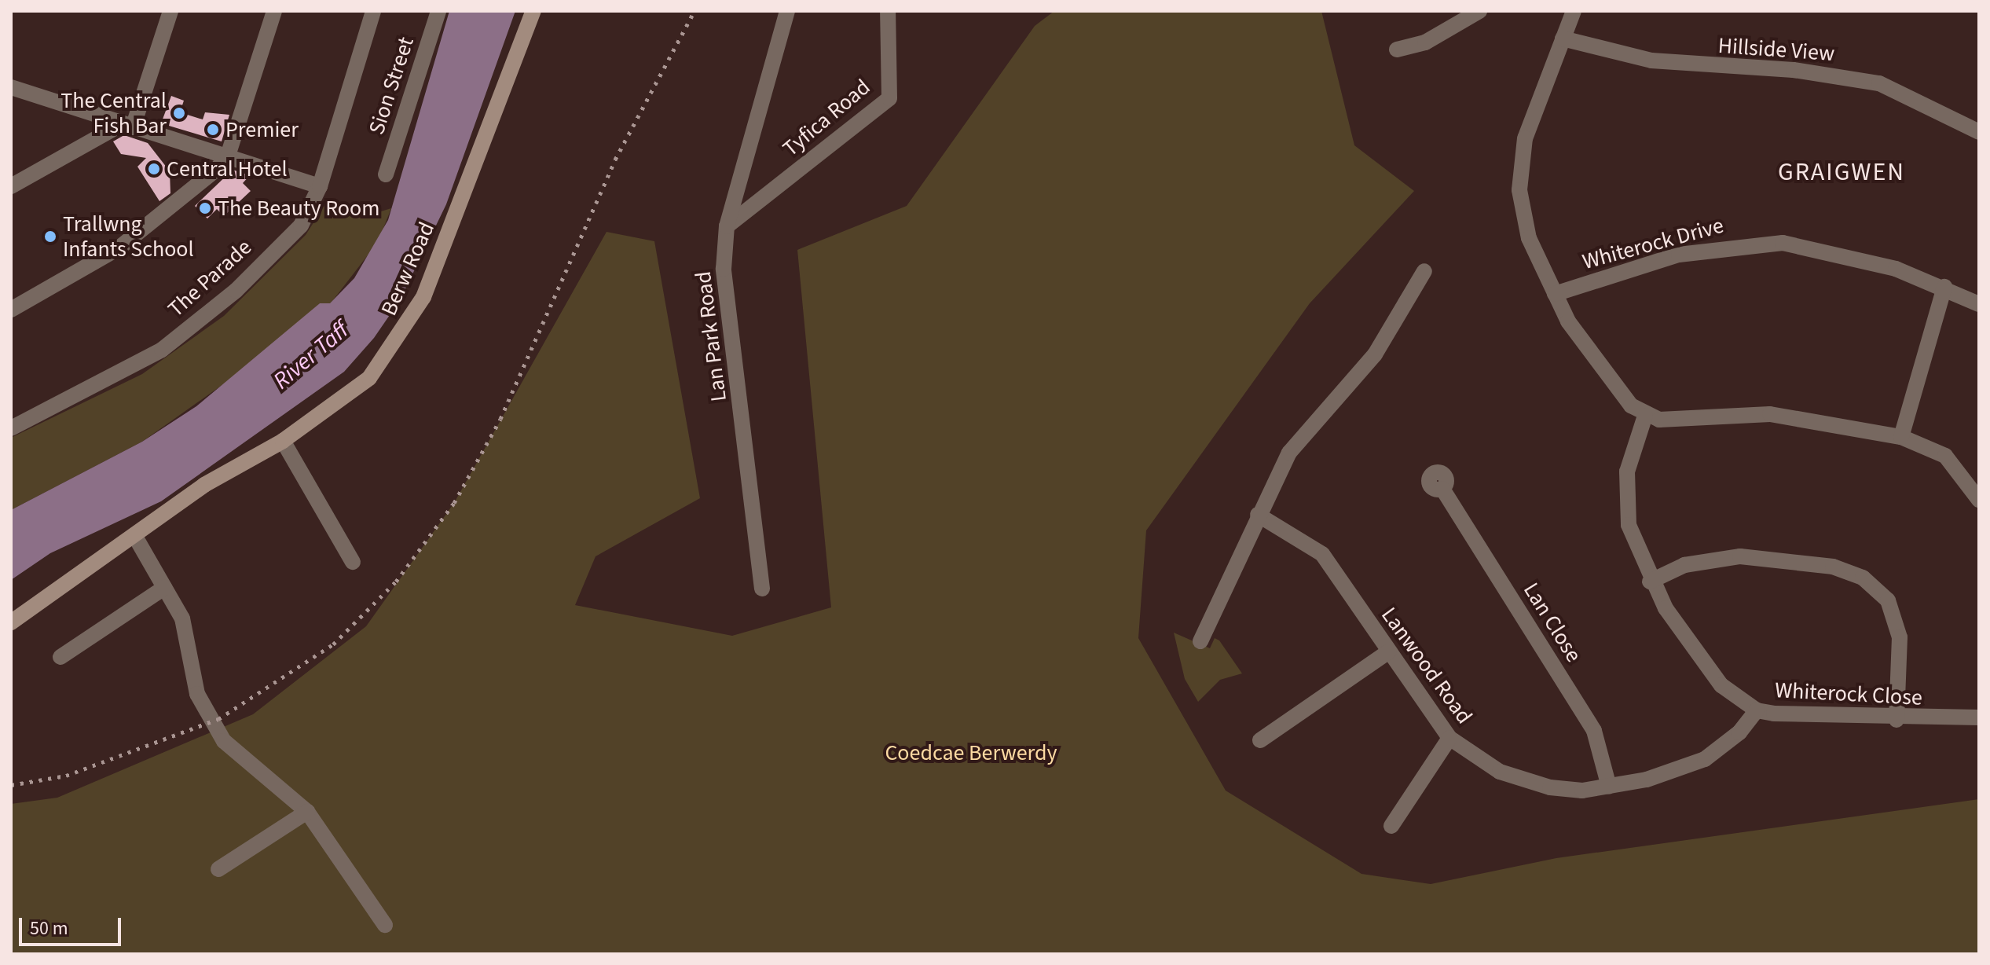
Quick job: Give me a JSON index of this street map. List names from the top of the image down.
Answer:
{
  "streets": {
    "main road": ["Berw Road"],
    "street": [
      "Hillside View",
      "Sion Street",
      "Tyfica Road",
      "Whiterock Drive",
      "The Parade",
      "Lan Park Road",
      "Lan Close",
      "Lanwood Road",
      "Whiterock Close"
    ]
  },
  "crossings": [
    ["Tyfica Road", "Lan Park Road"],
    ["Lan Close", "Lanwood Road"],
    ["Lanwood Road", "Whiterock Close"]
  ],
  "districts": ["GRAIGWEN"],
  "water": ["River Taff"],
  "parks": ["Coedcae Berwerdy"],
  "places": [
    "The Central Fish Bar",
    "Premier",
    "Central Hotel",
    "The Beauty Room",
    "Trallwng Infants School"
  ],
  "scale_bar": "50 m"
}
